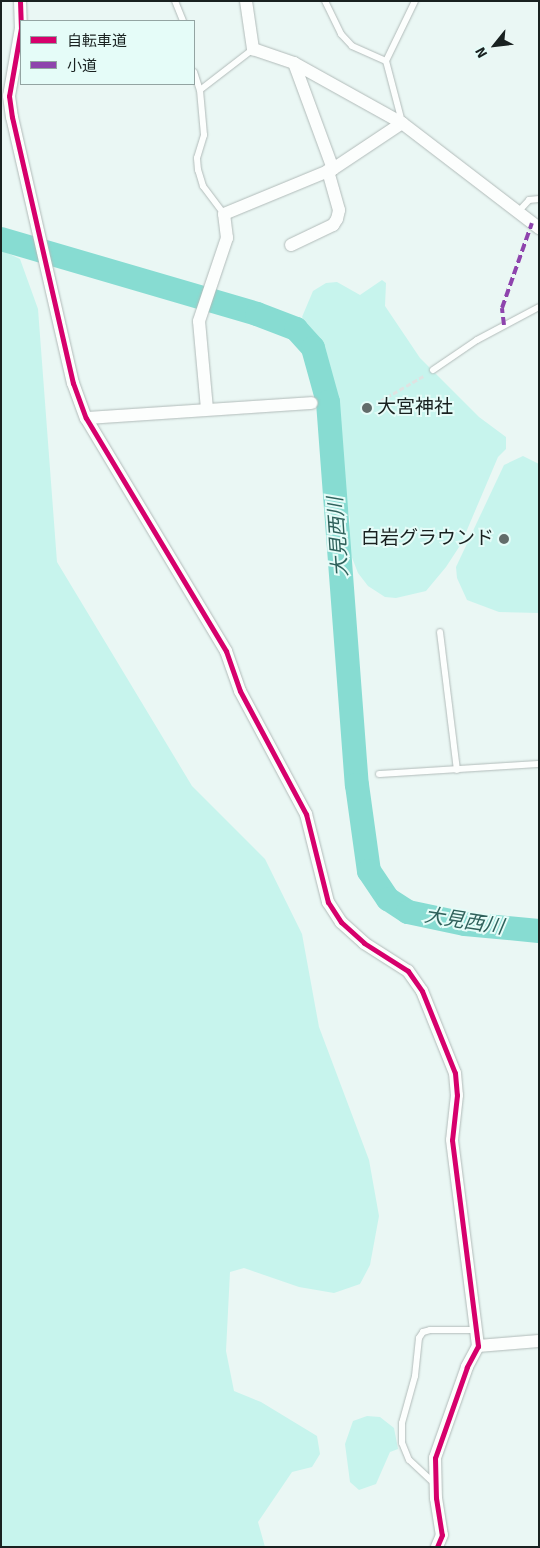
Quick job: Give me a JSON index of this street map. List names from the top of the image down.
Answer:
{
  "water": ["大見西川"],
  "places": ["大宮神社", "白岩グラウンド"],
  "legend": ["自転車道", "小道"],
  "north": "bottom left"
}
